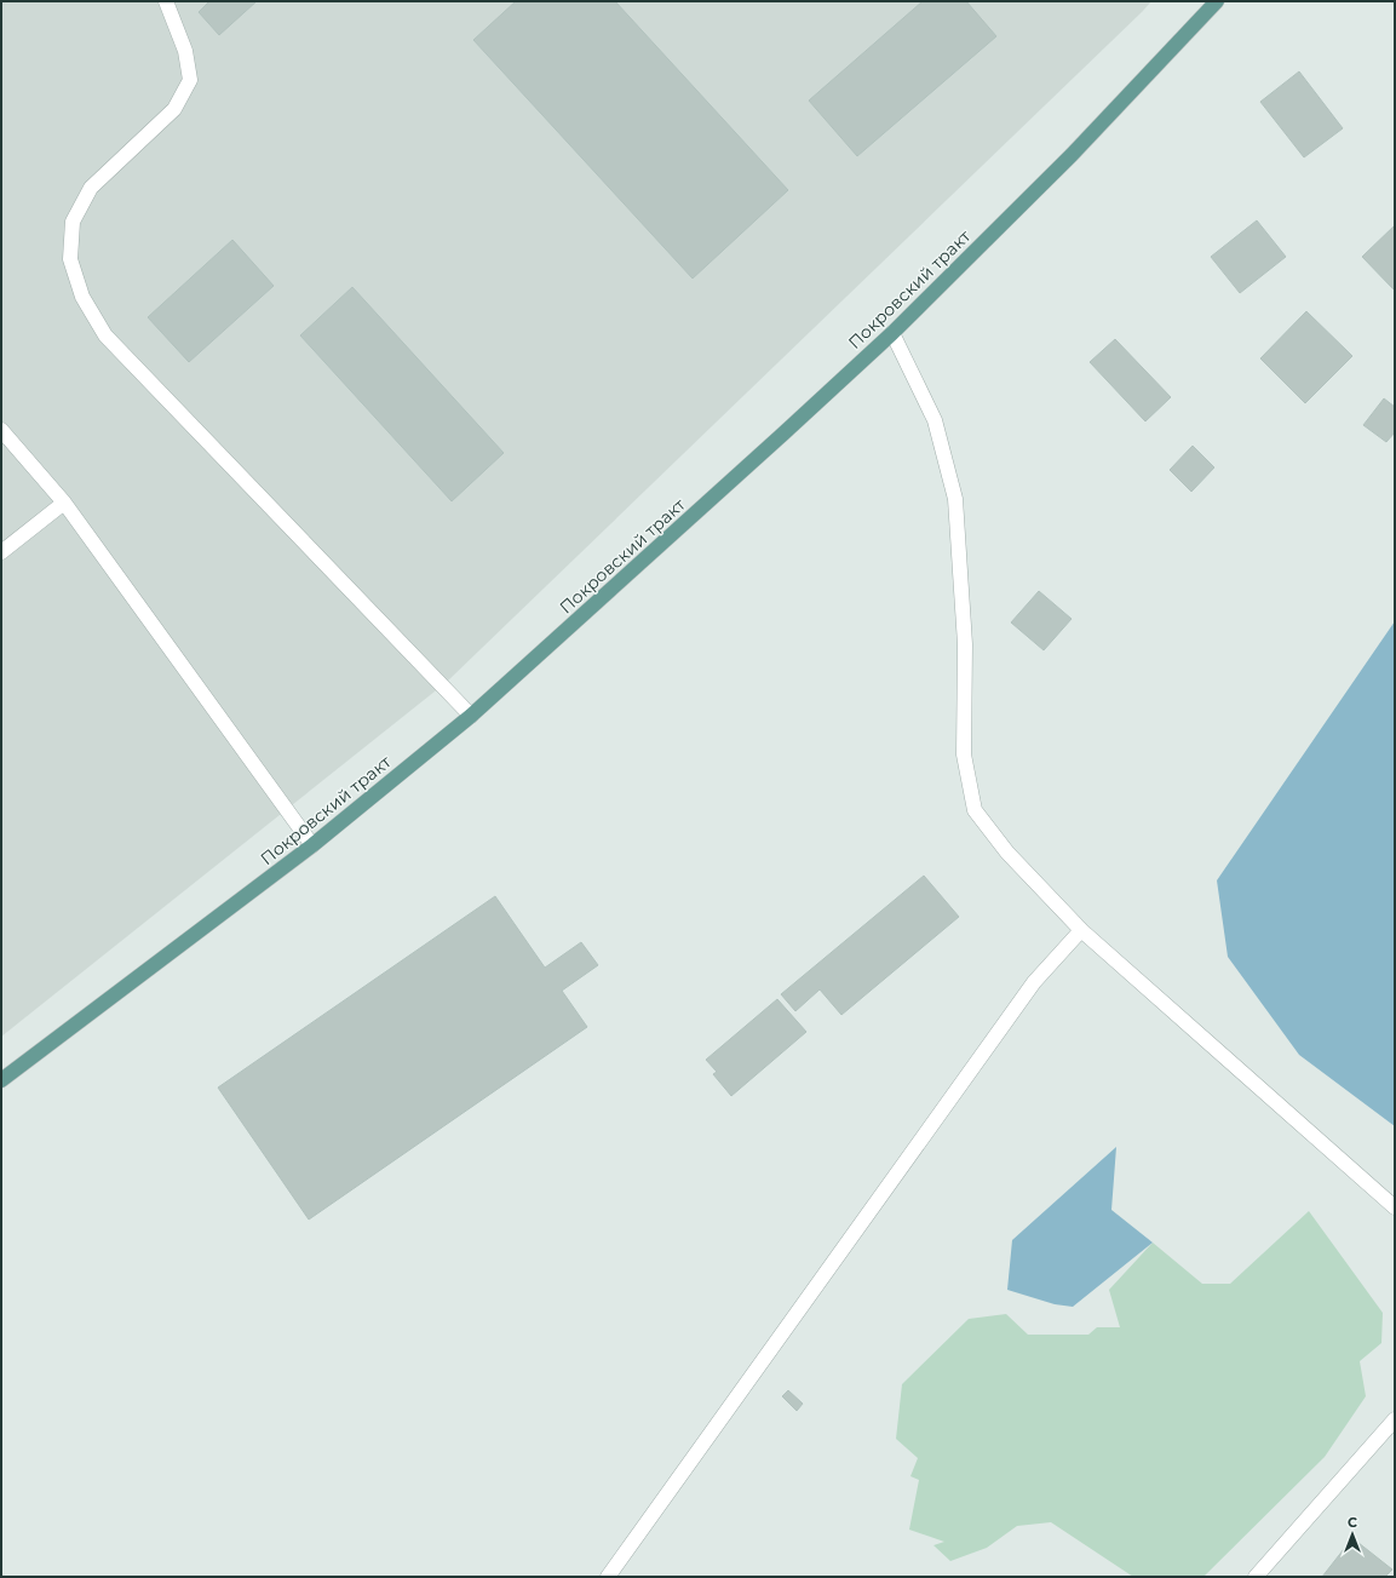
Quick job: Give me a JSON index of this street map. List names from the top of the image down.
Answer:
{
  "streets": {
    "main road": ["Покровский тракт"]
  },
  "north": "top"
}
